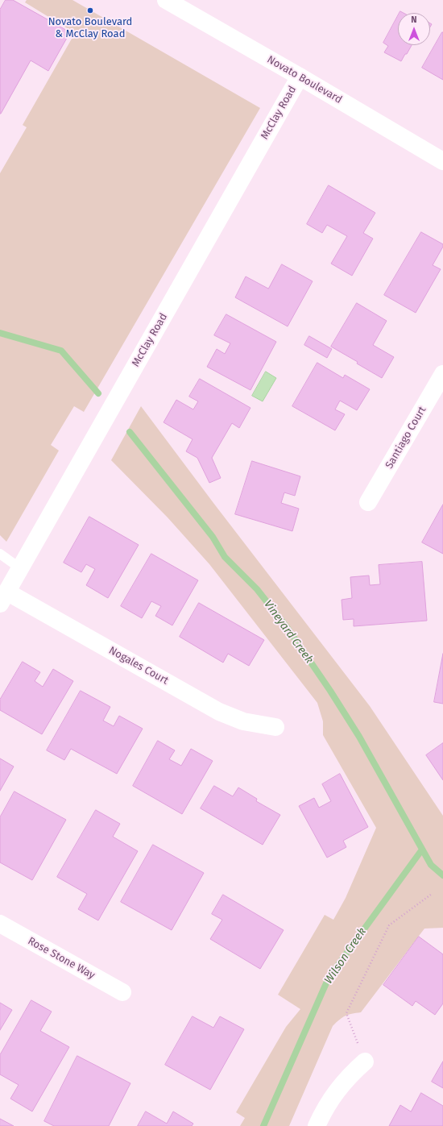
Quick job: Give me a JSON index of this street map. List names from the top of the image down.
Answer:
{
  "streets": {
    "street": [
      "Novato Boulevard",
      "McClay Road",
      "Santiago Court",
      "Nogales Court",
      "Rose Stone Way"
    ]
  },
  "crossings": [
    ["Novato Boulevard", "McClay Road"],
    ["McClay Road", "Nogales Court"]
  ],
  "water": ["Vineyard Creek", "Wilson Creek"],
  "places": ["Novato Boulevard & McClay Road"],
  "north": "top"
}
